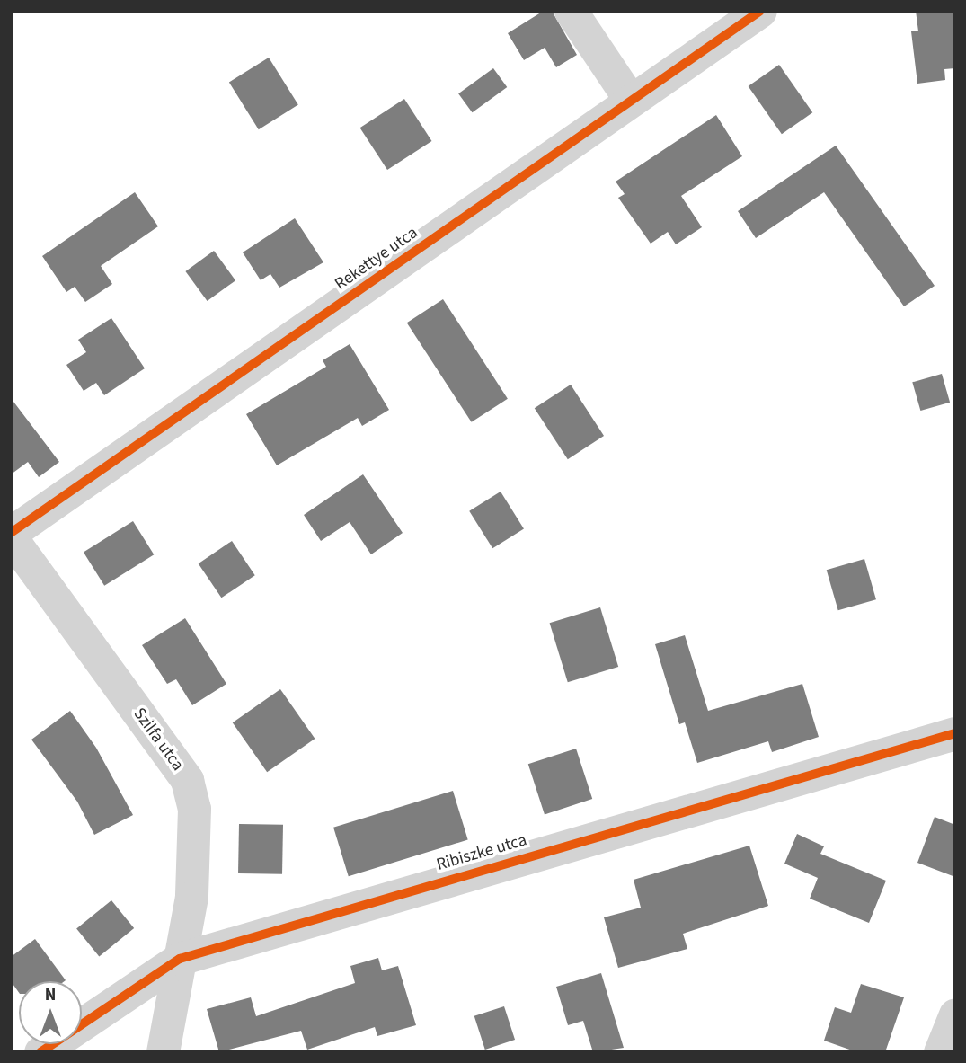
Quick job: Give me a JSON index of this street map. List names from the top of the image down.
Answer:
{
  "streets": {
    "street": ["Rekettye utca", "Szilfa utca", "Ribiszke utca"]
  },
  "crossings": [
    ["Rekettye utca", "Szilfa utca"],
    ["Szilfa utca", "Ribiszke utca"]
  ],
  "north": "top"
}
